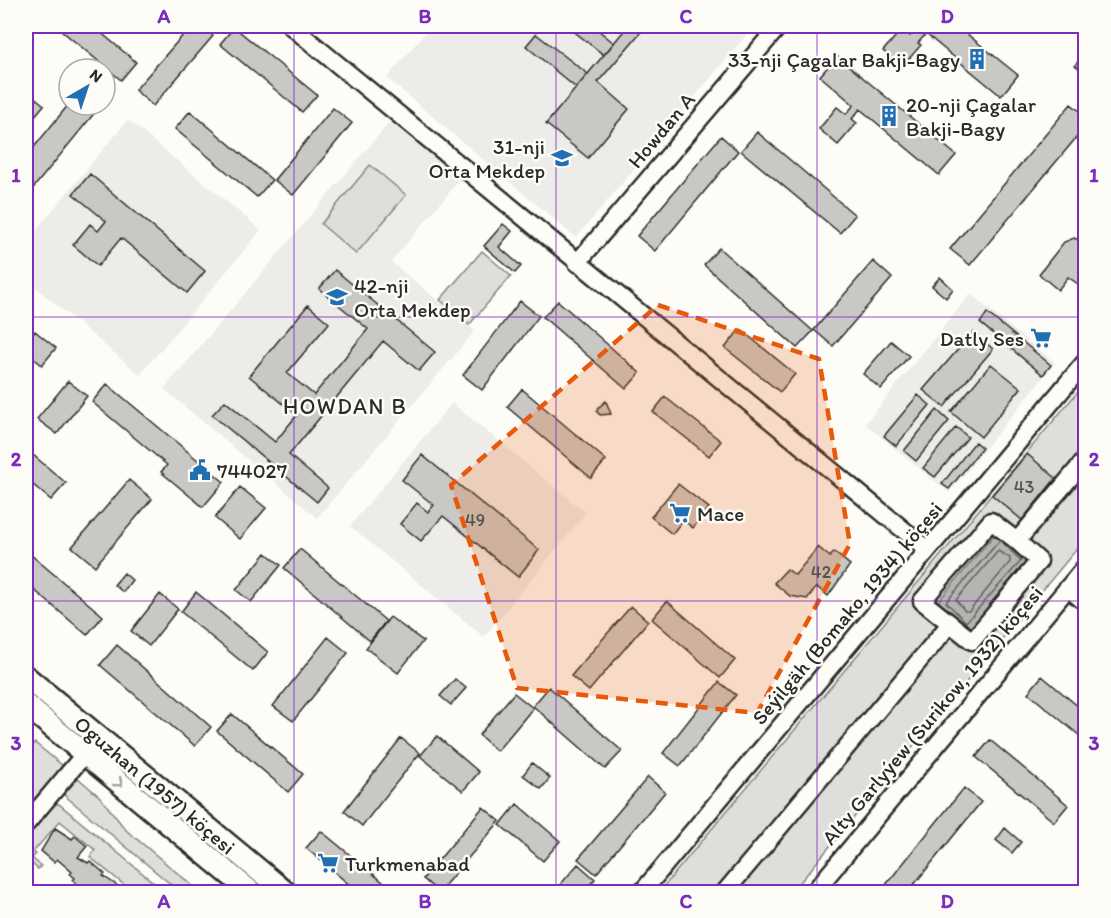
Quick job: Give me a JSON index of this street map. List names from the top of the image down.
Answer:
{
  "streets": {
    "main road": ["Oguzhan (1957) köçesi"],
    "street": ["Howdan A", "Seýilgäh (Bomako, 1934) köçesi", "Alty Garlyýew (Surikow, 1932) köçesi"]
  },
  "districts": ["HOWDAN B"],
  "places": {
    "building": ["33-nji Çagalar Bakji-Bagy", "20-nji Çagalar Bakji-Bagy"],
    "school or university": ["31-nji Orta Mekdep", "42-nji Orta Mekdep"],
    "supermarket": ["Datly Ses", "Mace", "Turkmenabad"],
    "public building": ["744027"]
  },
  "house_numbers": ["43", "49", "42"],
  "north": "top right",
  "grid": {
    "columns": [
      "A",
      "B",
      "C",
      "D"
    ],
    "rows": ["1", "2", "3"]
  }
}
